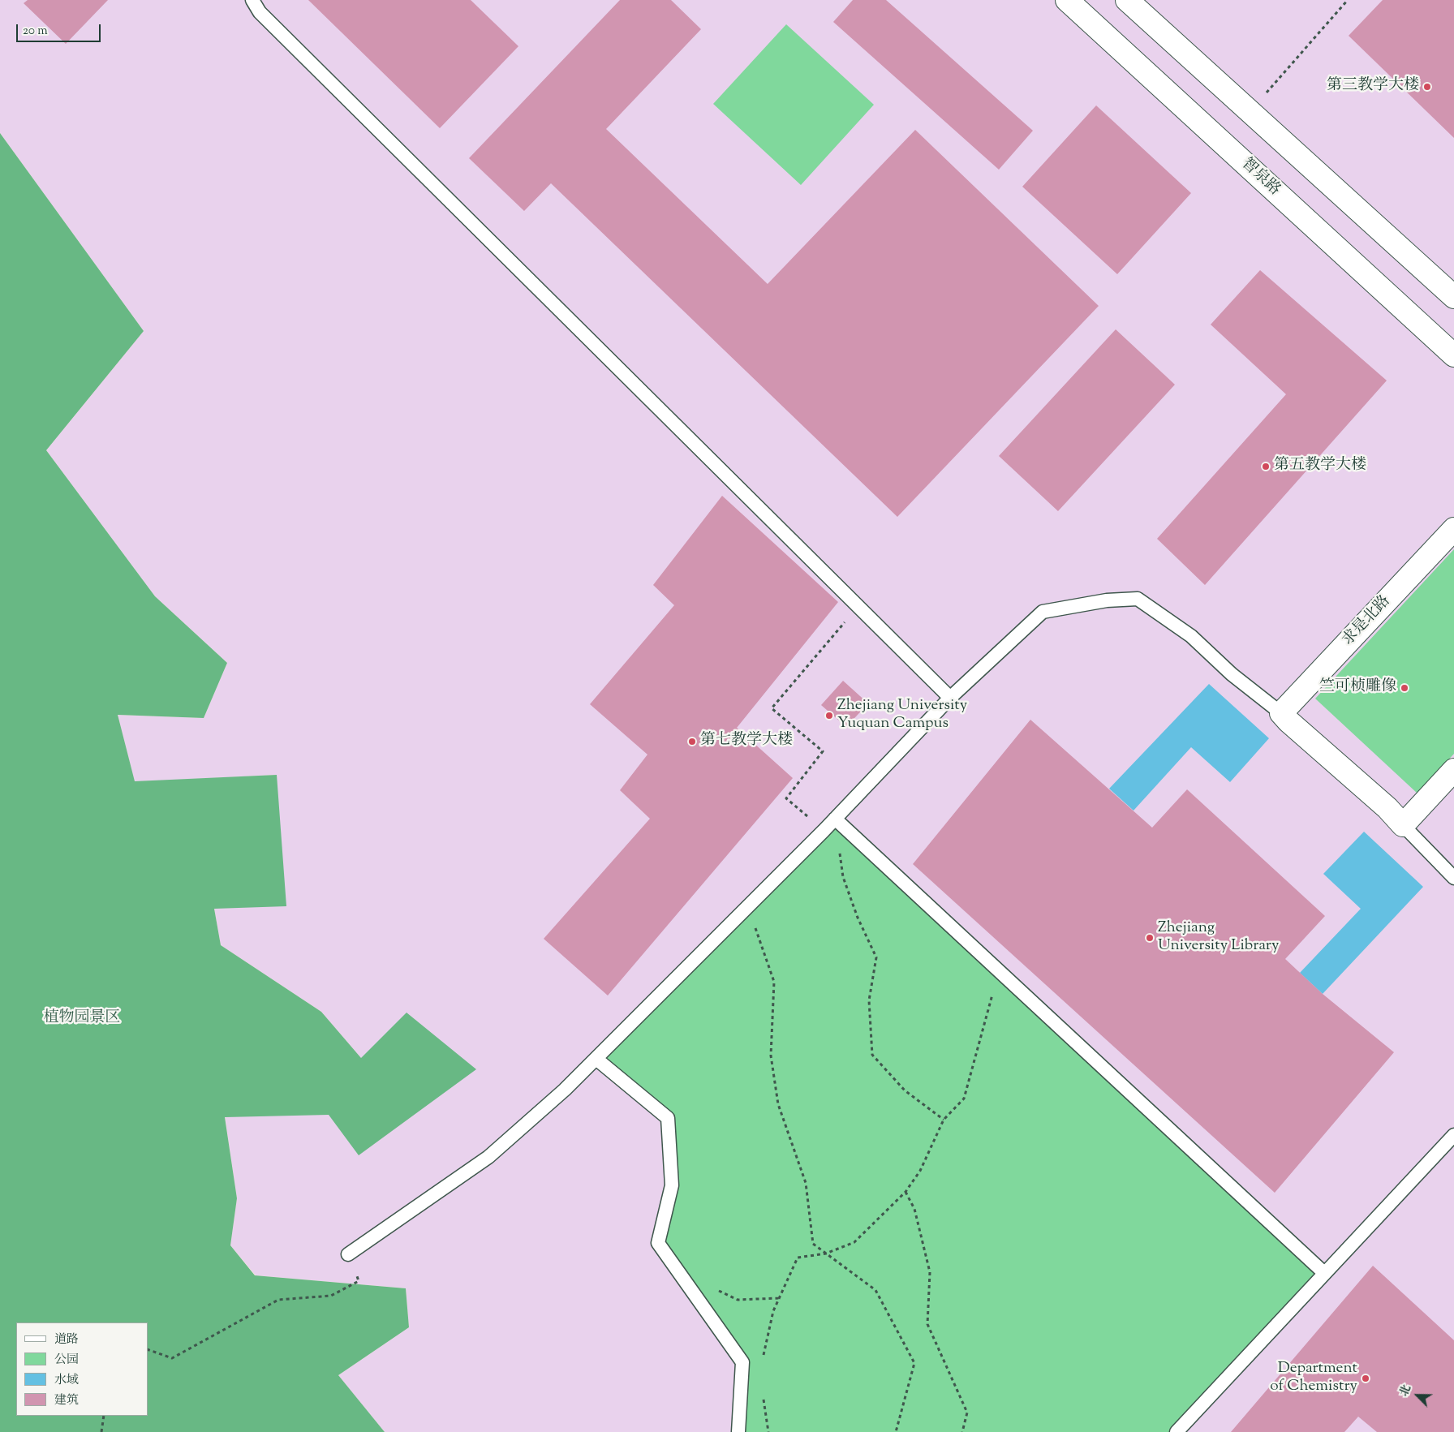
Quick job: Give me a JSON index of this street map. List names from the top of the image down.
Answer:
{
  "streets": {
    "street": ["智泉路", "求是北路"]
  },
  "parks": ["植物园景区"],
  "places": [
    "第三教学大楼",
    "第五教学大楼",
    "竺可桢雕像",
    "Zhejiang University Yuquan Campus",
    "第七教学大楼",
    "Zhejiang University Library",
    "Department of Chemistry"
  ],
  "legend": [
    "道路",
    "公园",
    "水域",
    "建筑"
  ],
  "scale_bar": "20 m",
  "north": "top left"
}
